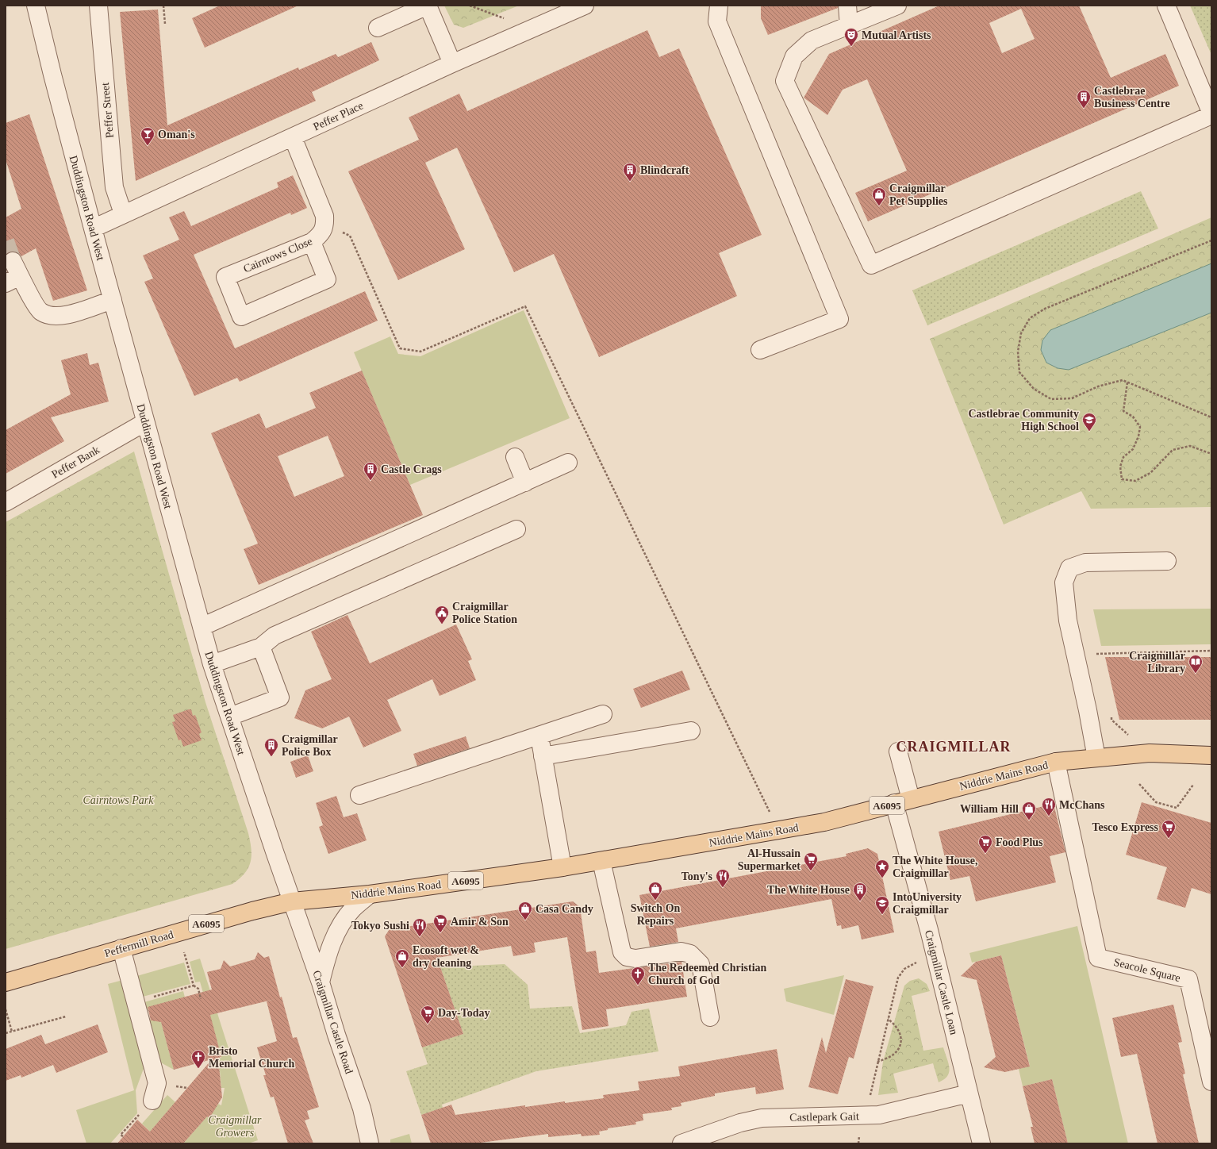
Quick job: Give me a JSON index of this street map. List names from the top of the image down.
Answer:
{
  "streets": {
    "main road": ["Niddrie Mains Road", "A6095", "Peffermill Road"],
    "street": [
      "Peffer Street",
      "Peffer Place",
      "Duddingston Road West",
      "Cairntows Close",
      "Peffer Bank",
      "Seacole Square",
      "Craigmillar Castle Loan",
      "Craigmillar Castle Road",
      "Castlepark Gait"
    ]
  },
  "crossings": [
    ["Peffer Street", "Peffer Place"],
    ["Peffer Place", "Duddingston Road West"],
    ["Peffer Place", "Cairntows Close"],
    ["Duddingston Road West", "Peffer Bank"],
    ["Duddingston Road West", "Niddrie Mains Road"],
    ["Duddingston Road West", "Peffermill Road"],
    ["Duddingston Road West", "Craigmillar Castle Road"],
    ["Niddrie Mains Road", "Peffermill Road"],
    ["Niddrie Mains Road", "Seacole Square"],
    ["Niddrie Mains Road", "Craigmillar Castle Loan"],
    ["Niddrie Mains Road", "Craigmillar Castle Road"],
    ["Peffermill Road", "Craigmillar Castle Road"],
    ["Craigmillar Castle Loan", "Castlepark Gait"]
  ],
  "districts": ["CRAIGMILLAR"],
  "parks": ["Cairntows Park", "Craigmillar Growers"],
  "places": {
    "theatre": ["Mutual Artists"],
    "building": [
      "Castlebrae Business Centre",
      "Blindcraft",
      "Castle Crags",
      "Craigmillar Police Box",
      "The White House"
    ],
    "bar": ["Oman's"],
    "shop": [
      "Craigmillar Pet Supplies",
      "William Hill",
      "Switch On Repairs",
      "Casa Candy",
      "Ecosoft wet & dry cleaning"
    ],
    "school or university": ["Castlebrae Community High School", "IntoUniversity Craigmillar"],
    "public building": ["Craigmillar Police Station"],
    "library": ["Craigmillar Library"],
    "restaurant": ["McChans", "Tony's", "Tokyo Sushi"],
    "supermarket": [
      "Tesco Express",
      "Food Plus",
      "Al-Hussain Supermarket",
      "Amir & Son",
      "Day-Today"
    ],
    "place": ["The White House, Craigmillar"],
    "church": ["The Redeemed Christian Church of God", "Bristo Memorial Church"]
  }
}
